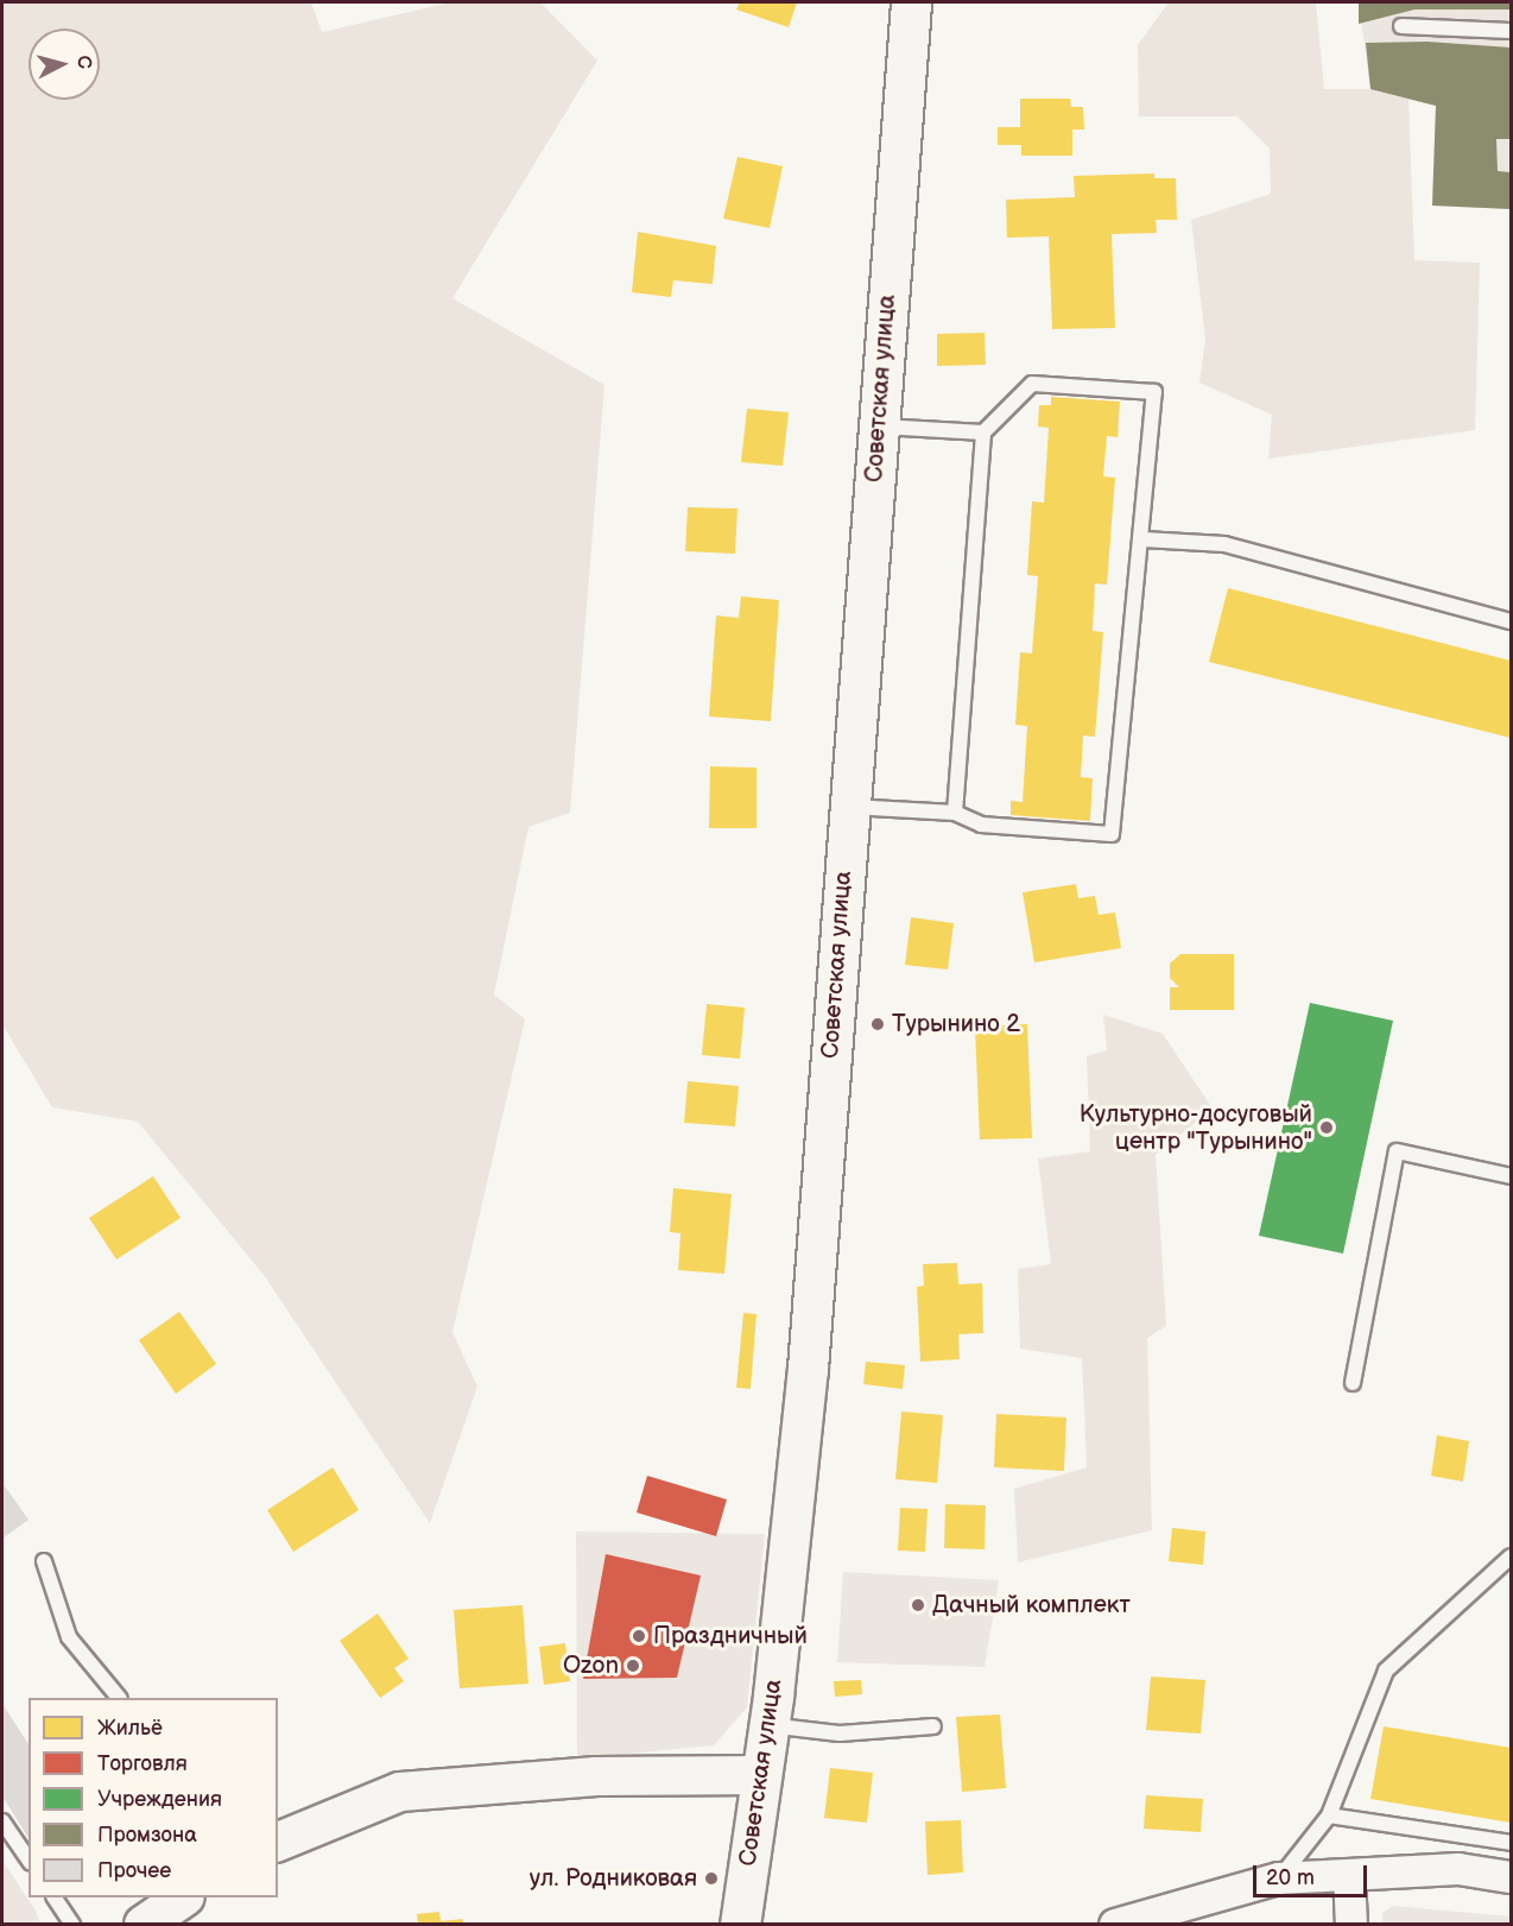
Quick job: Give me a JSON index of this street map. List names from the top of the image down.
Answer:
{
  "streets": {
    "main road": ["Советская улица"]
  },
  "places": [
    "Турынино 2",
    "Культурно-досуговый центр \"Турынино\"",
    "Дачный комплект",
    "Праздничный",
    "Ozon",
    "ул. Родниковая"
  ],
  "legend": [
    "Жильё",
    "Торговля",
    "Учреждения",
    "Промзона",
    "Прочее"
  ],
  "scale_bar": "20 m",
  "north": "right"
}
